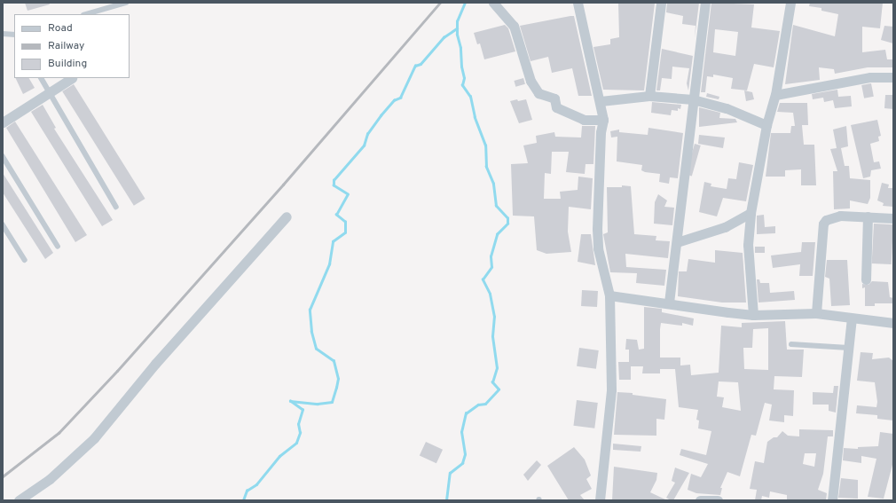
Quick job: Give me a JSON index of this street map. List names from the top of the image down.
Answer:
{
  "legend": ["Road", "Railway", "Building"]
}
